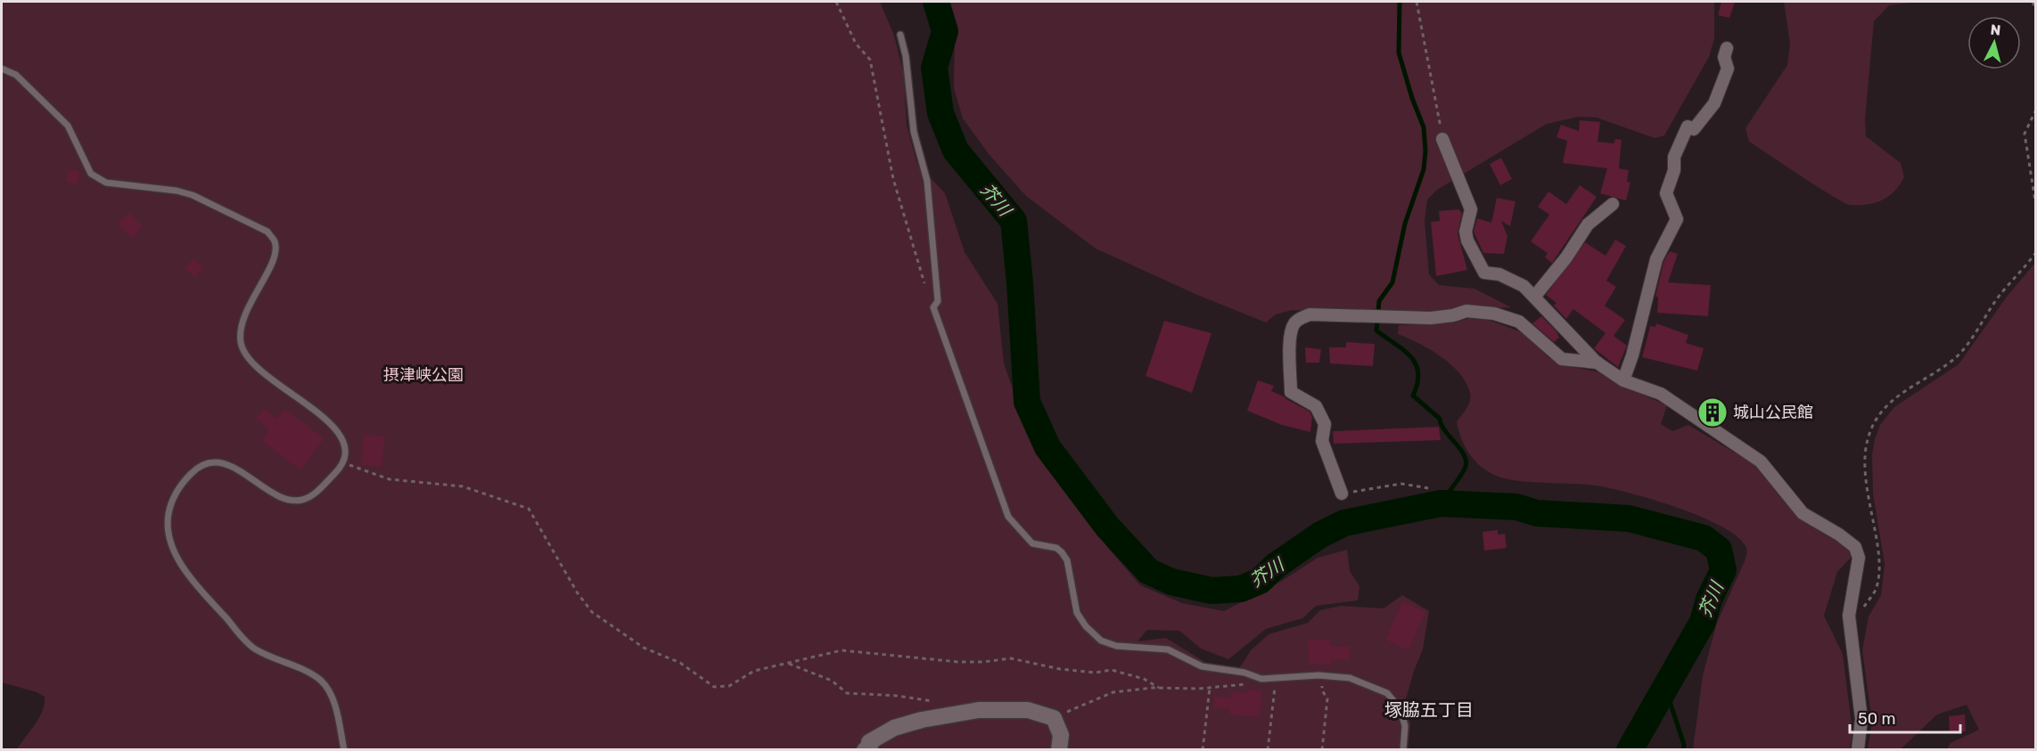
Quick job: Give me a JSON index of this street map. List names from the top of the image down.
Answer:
{
  "districts": ["塚脇五丁目"],
  "water": ["芥川"],
  "parks": ["摂津峡公園"],
  "places": {
    "building": ["城山公民館"]
  },
  "scale_bar": "50 m",
  "north": "top"
}
